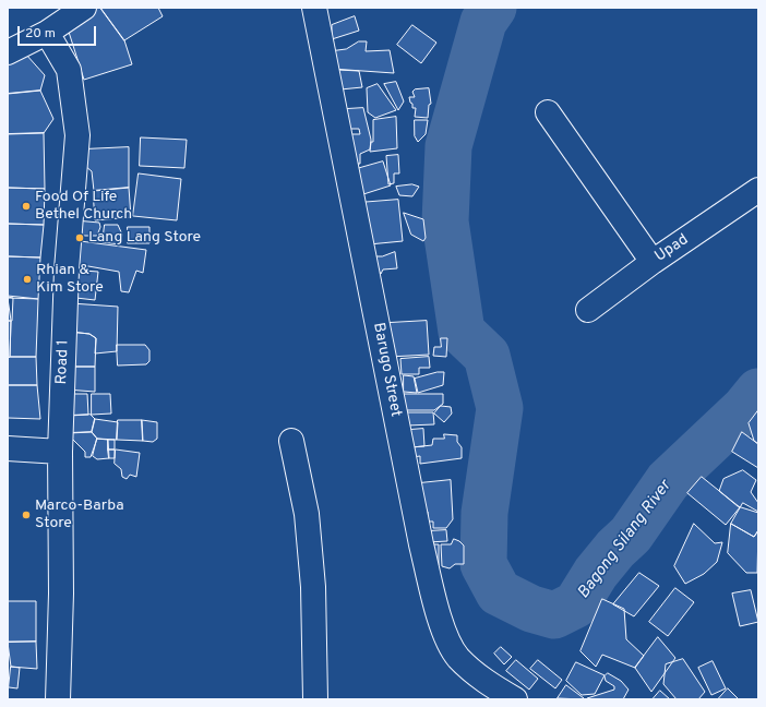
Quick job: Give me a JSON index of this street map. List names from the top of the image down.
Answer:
{
  "streets": {
    "street": ["Upad", "Road 1", "Barugo Street"]
  },
  "water": ["Bagong Silang River"],
  "places": [
    "Food Of Life Bethel Church",
    "Lang Lang Store",
    "Rhian & Kim Store",
    "Marco-Barba Store"
  ],
  "scale_bar": "20 m"
}
